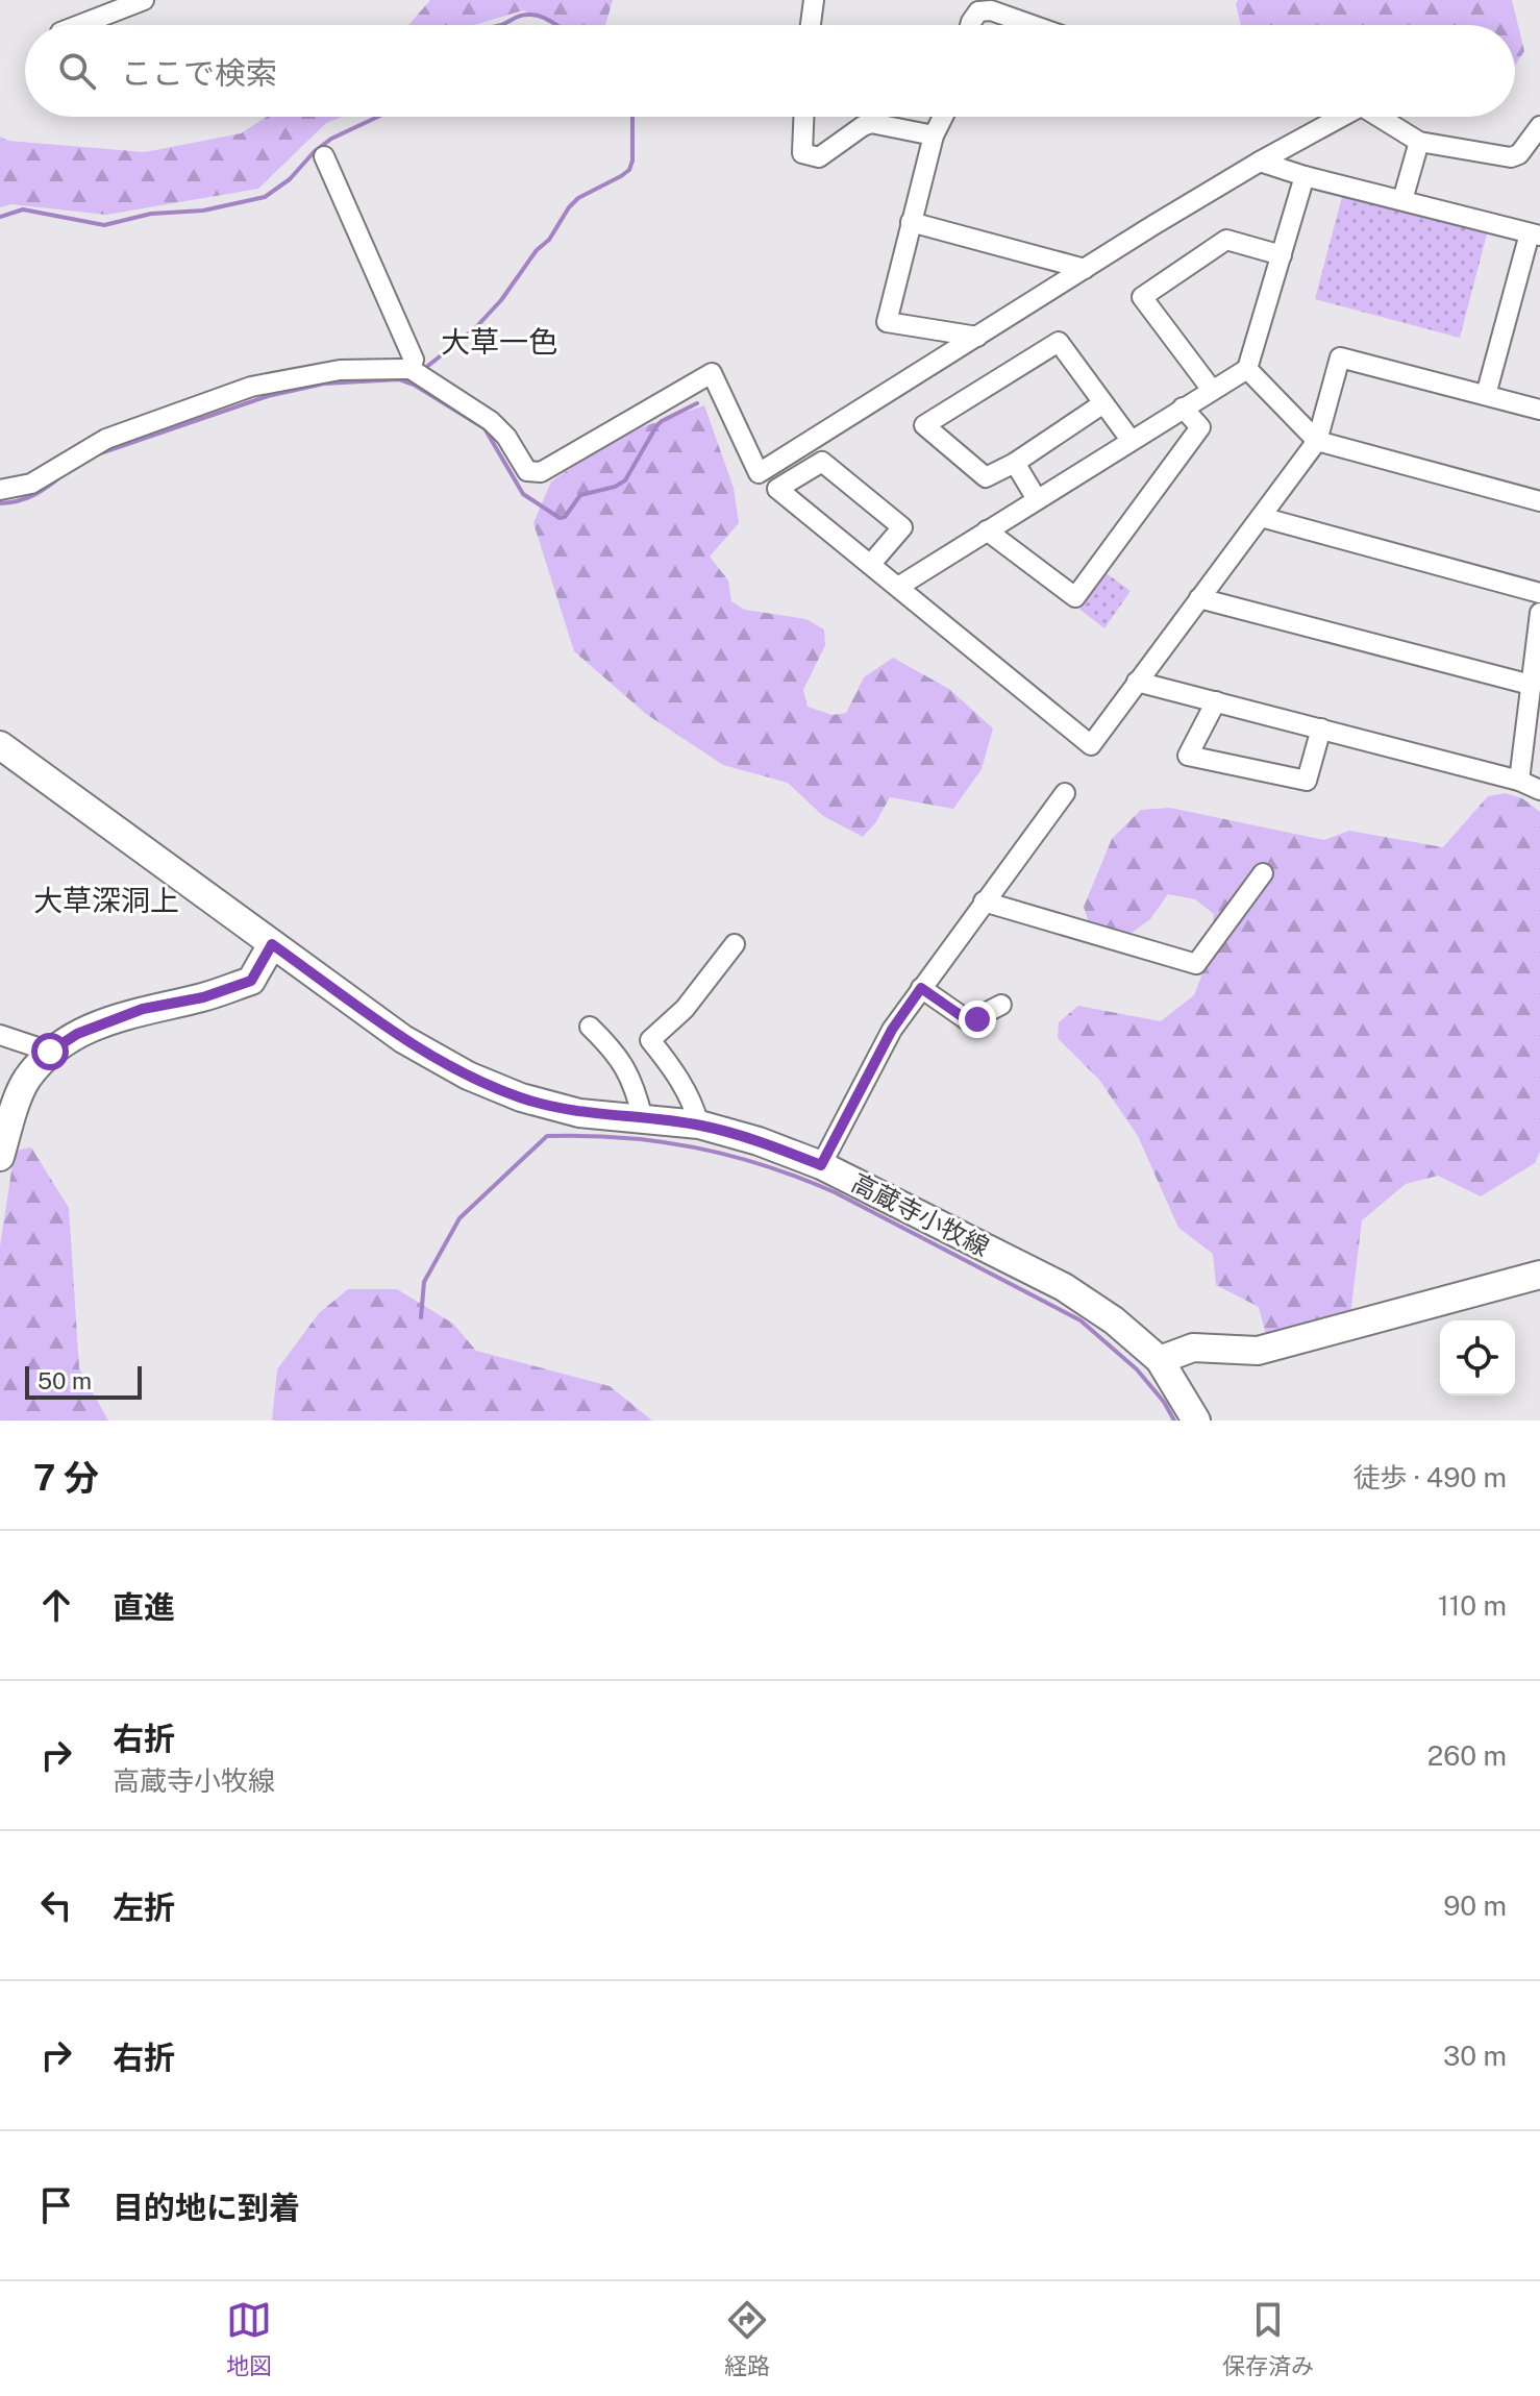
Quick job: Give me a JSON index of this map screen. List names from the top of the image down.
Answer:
{
  "streets": {
    "main road": ["高蔵寺小牧線"]
  },
  "districts": ["大草一色", "大草深洞上"],
  "scale_bar": "50 m",
  "page": {
    "search": "ここで検索",
    "scale": "50 m",
    "heading": ["7 分", "徒歩 · 490 m"],
    "list": [
      ["直進", "110 m"],
      ["右折", "高蔵寺小牧線", "260 m"],
      ["左折", "90 m"],
      ["右折", "30 m"],
      "目的地に到着"
    ],
    "nav": ["地図", "経路", "保存済み"]
  }
}
